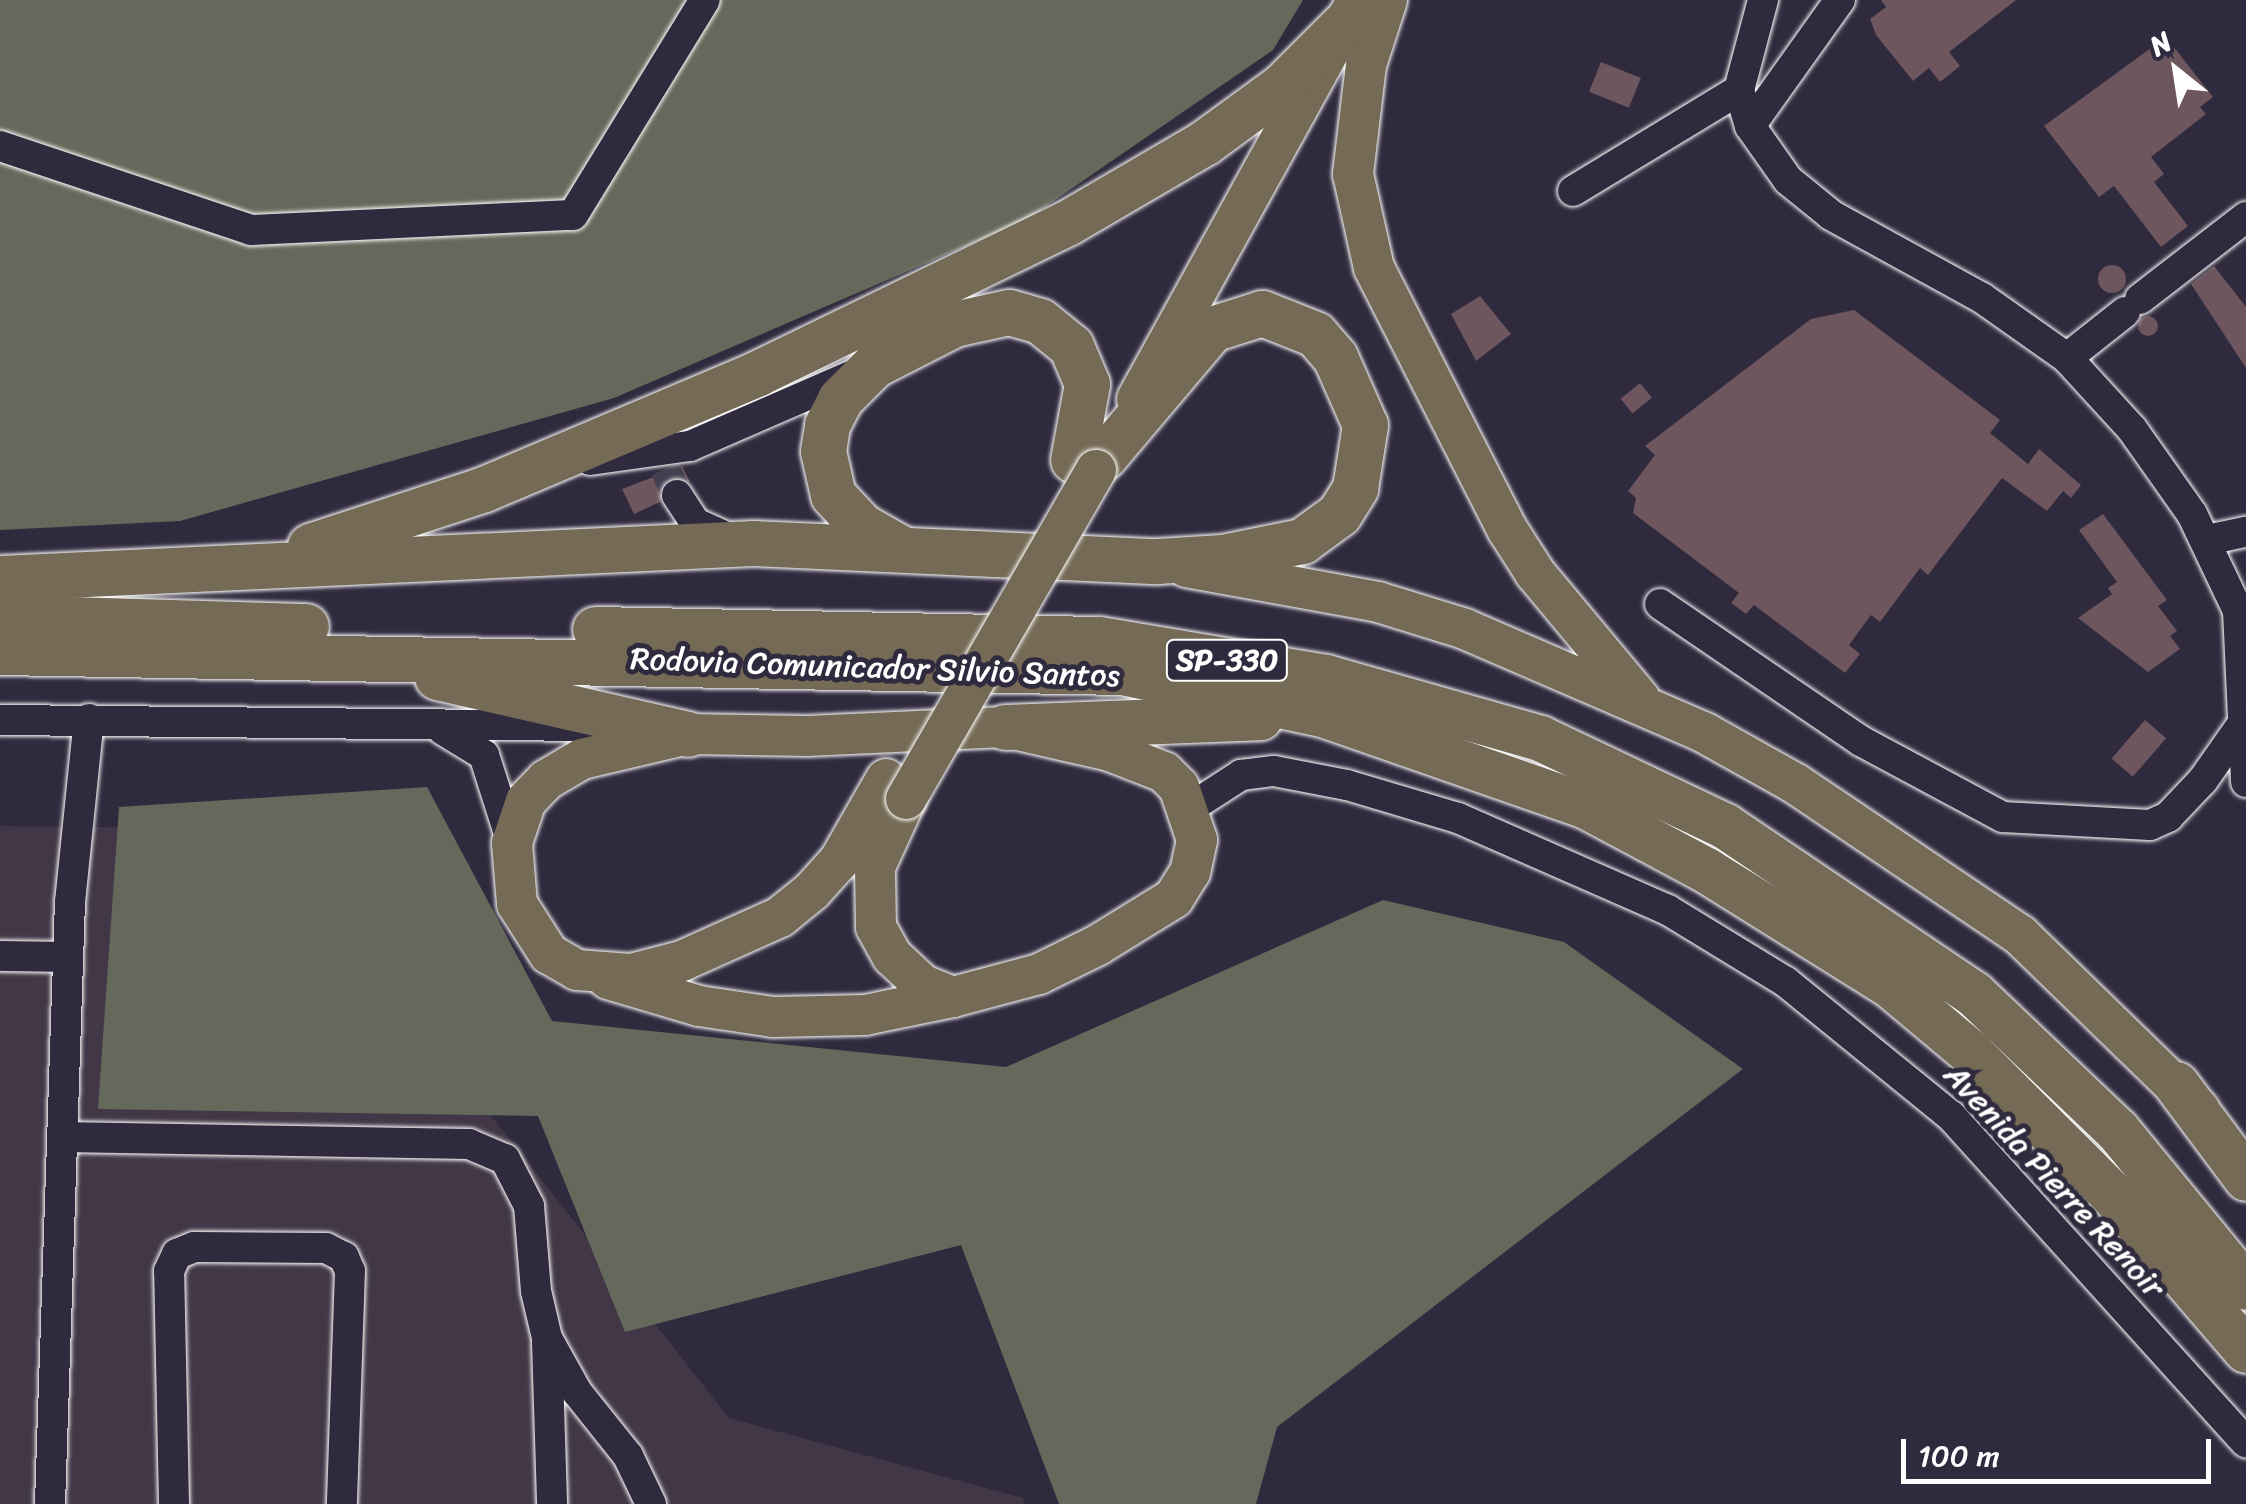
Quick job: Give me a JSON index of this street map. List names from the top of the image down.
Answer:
{
  "streets": {
    "highway": ["SP-330", "Rodovia Comunicador Silvio Santos"],
    "street": ["Avenida Pierre Renoir"]
  },
  "scale_bar": "100 m",
  "north": "top left"
}
